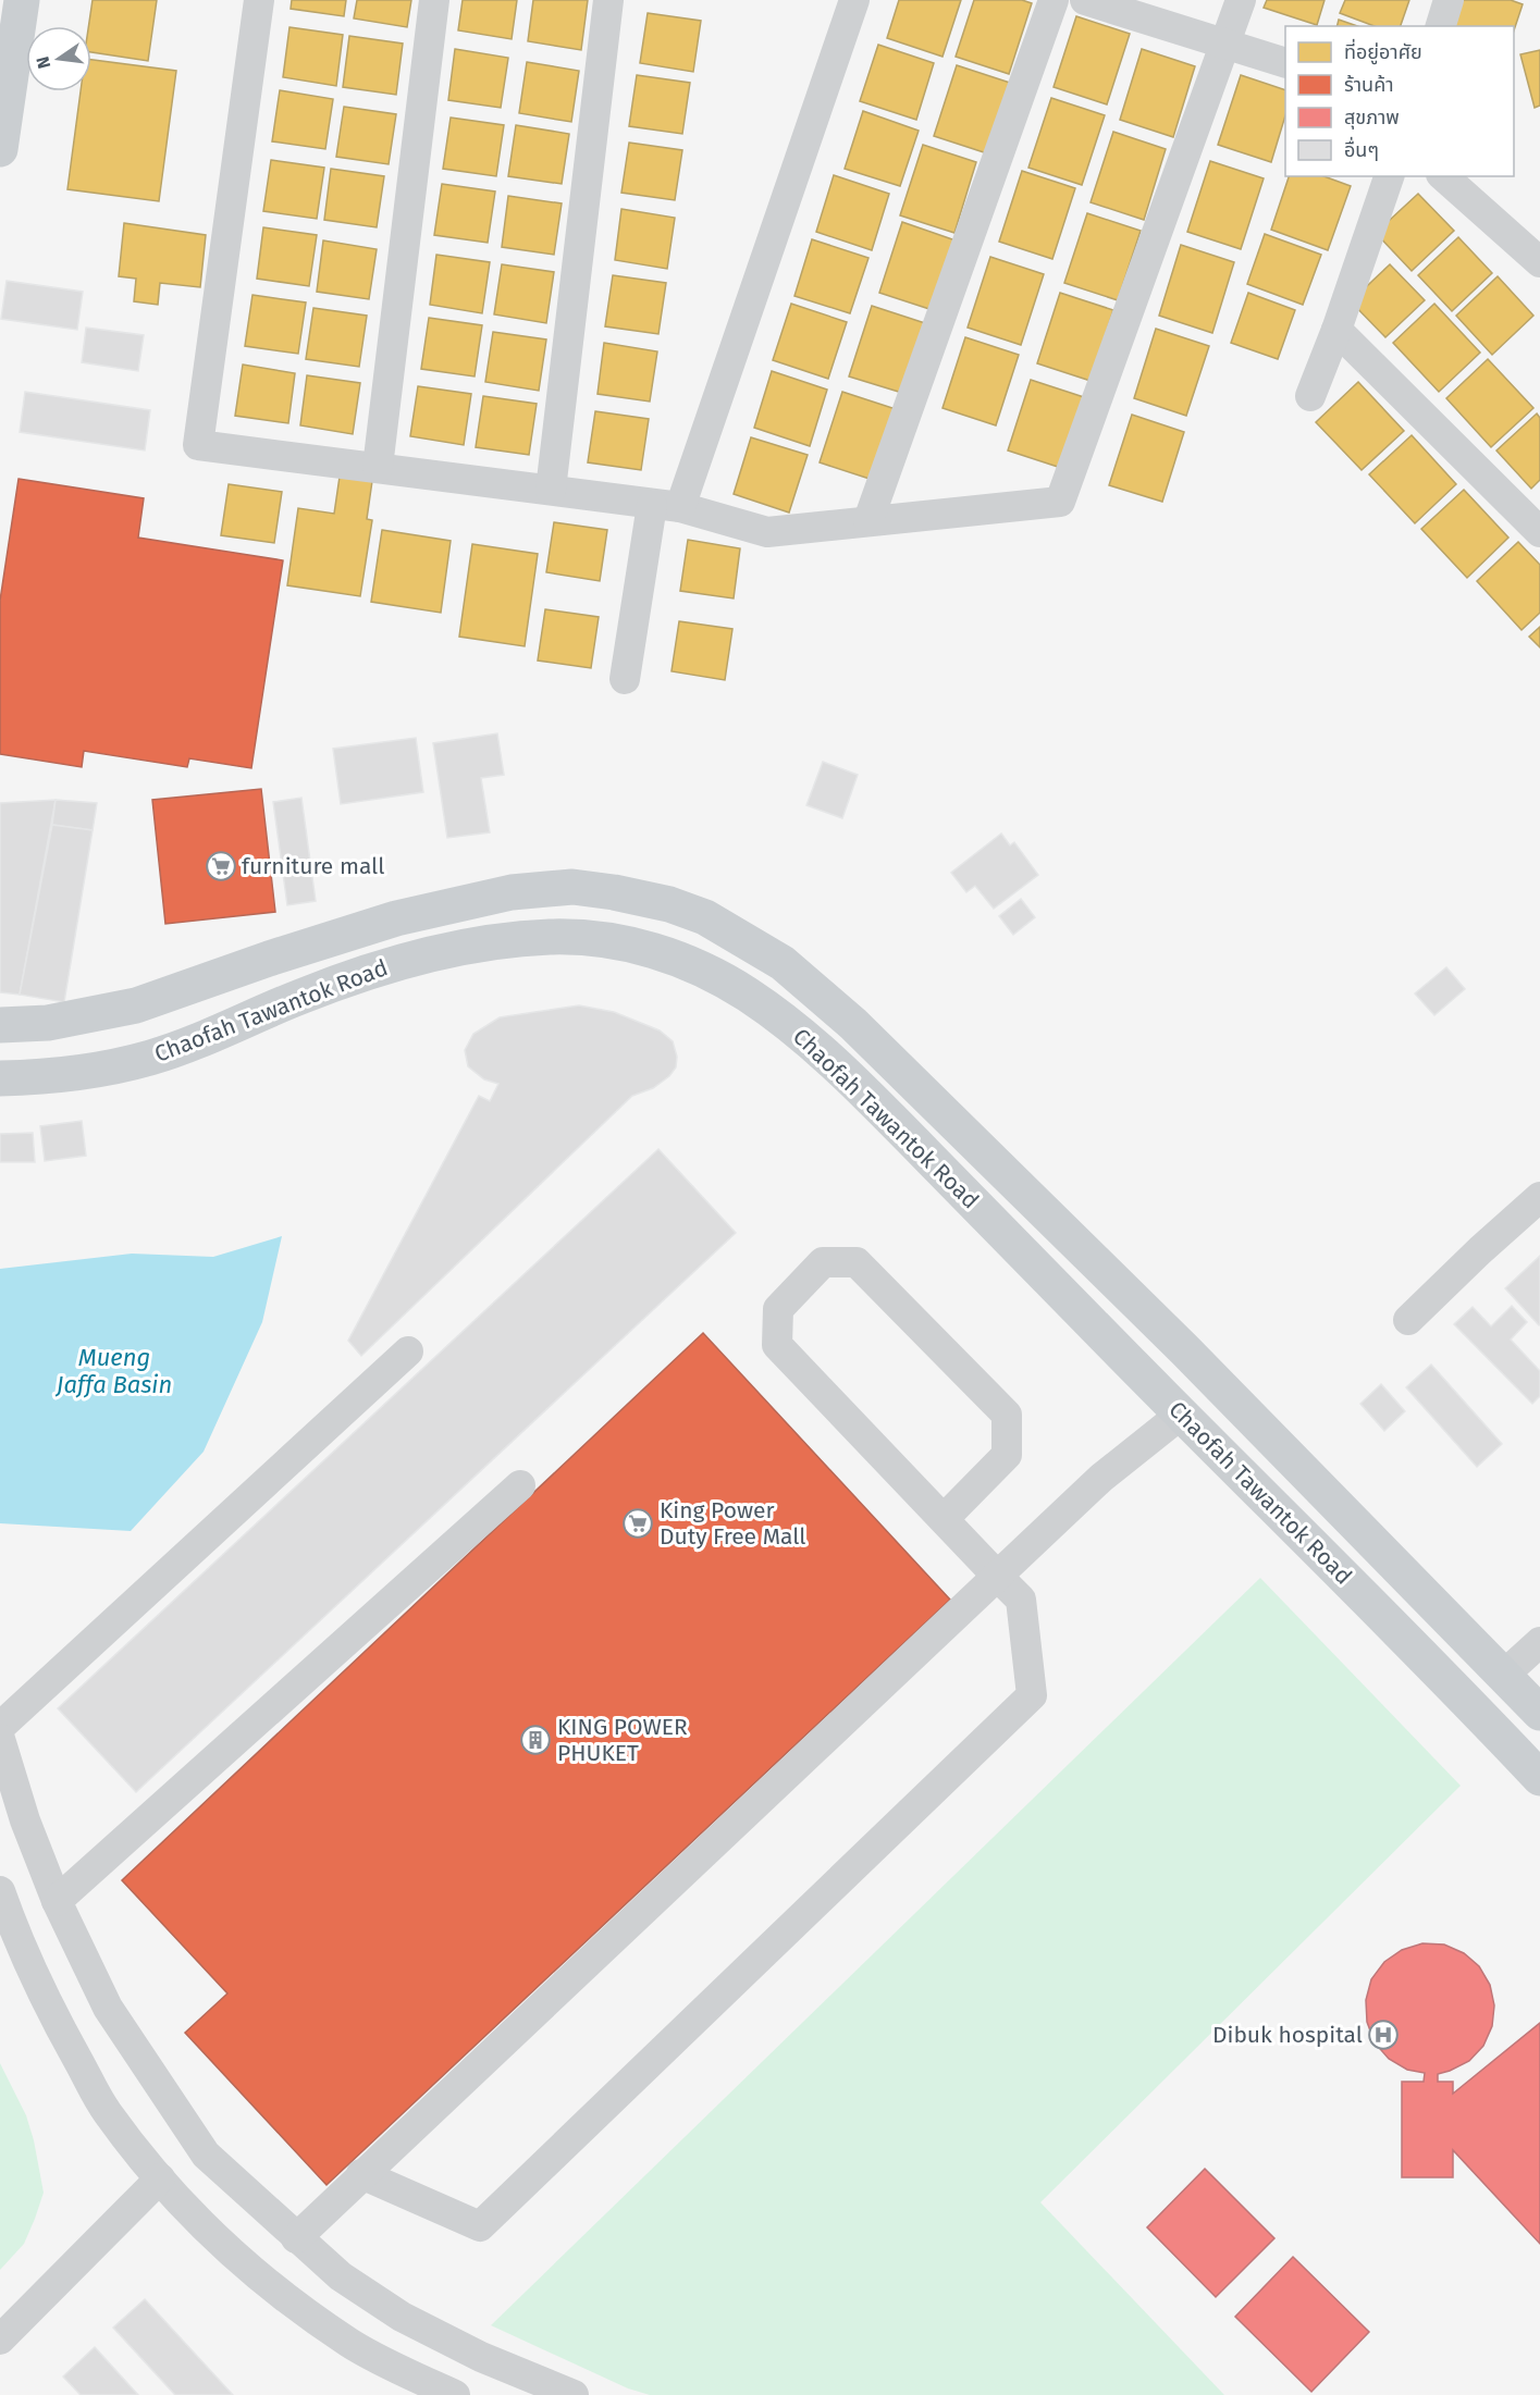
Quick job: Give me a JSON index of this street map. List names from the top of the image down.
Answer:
{
  "streets": {
    "main road": ["Chaofah Tawantok Road"]
  },
  "water": ["Mueng Jaffa Basin"],
  "places": {
    "supermarket": ["furniture mall", "King Power Duty Free Mall"],
    "building": ["KING POWER PHUKET"],
    "hospital": ["Dibuk hospital"]
  },
  "legend": [
    "ที่อยู่อาศัย",
    "ร้านค้า",
    "สุขภาพ",
    "อื่นๆ"
  ],
  "north": "left"
}
